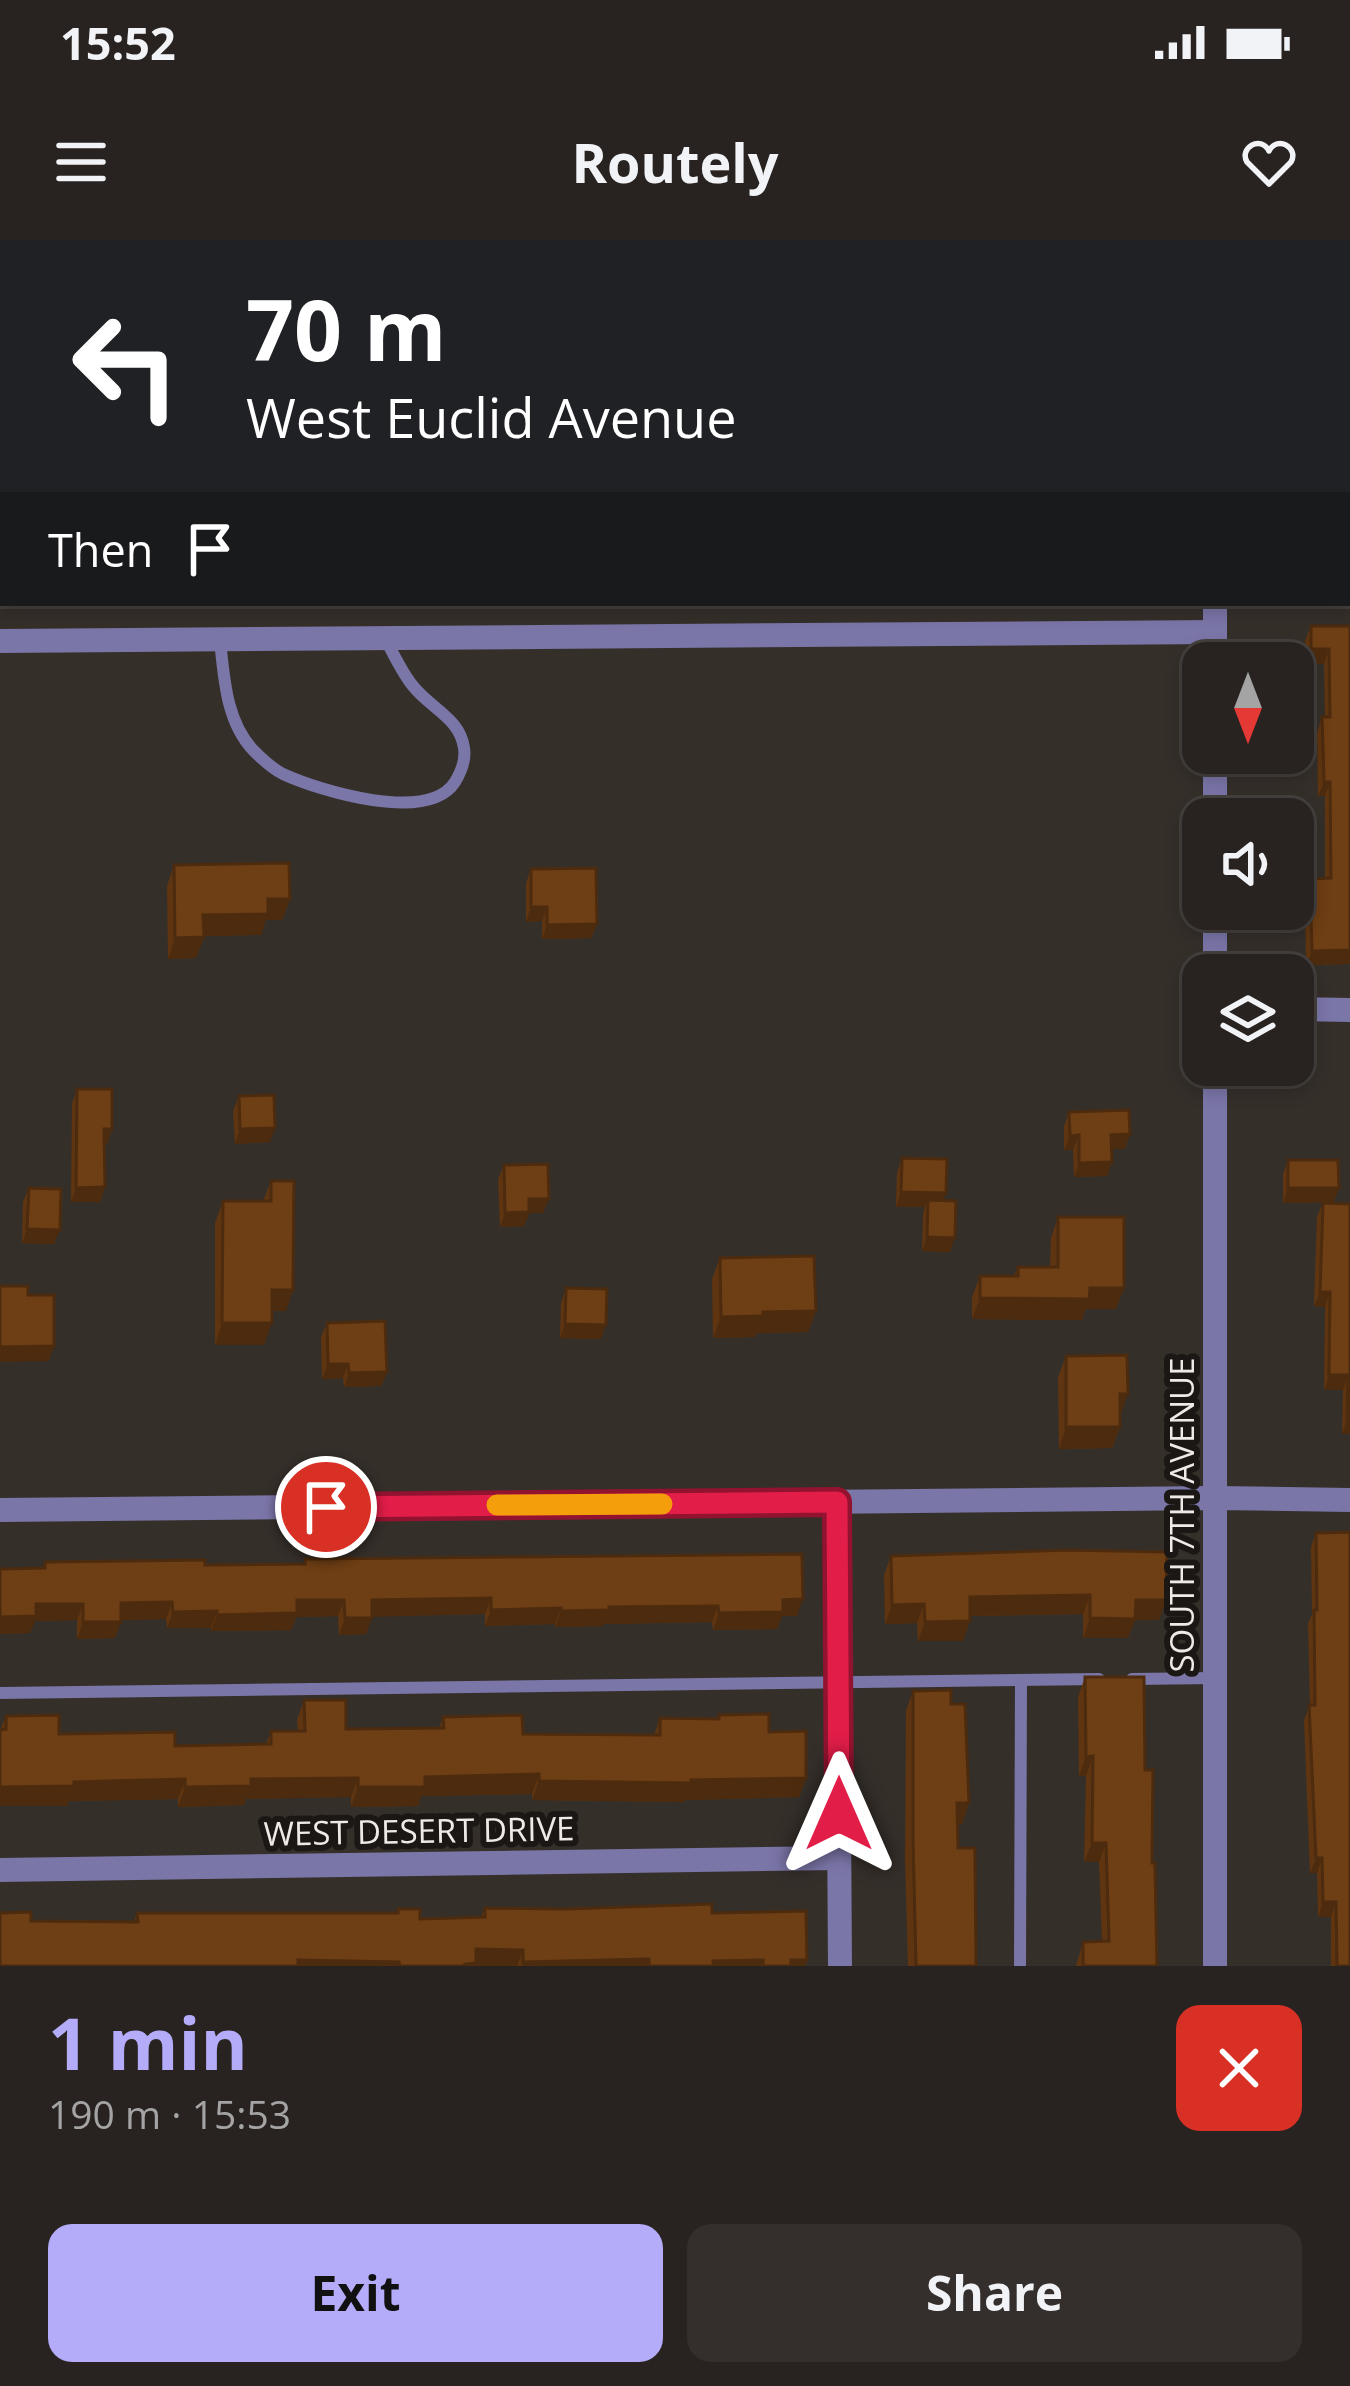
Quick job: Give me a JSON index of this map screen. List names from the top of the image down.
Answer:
{
  "streets": {
    "street": ["SOUTH 7TH AVENUE", "WEST DESERT DRIVE"]
  },
  "north": "bottom",
  "page": {
    "status": "15:52",
    "header": "Routely",
    "turn": ["70 m", "West Euclid Avenue"],
    "then": "Then",
    "heading": ["1 min", "190 m · 15:53"],
    "buttons": ["Exit", "Share"]
  }
}
